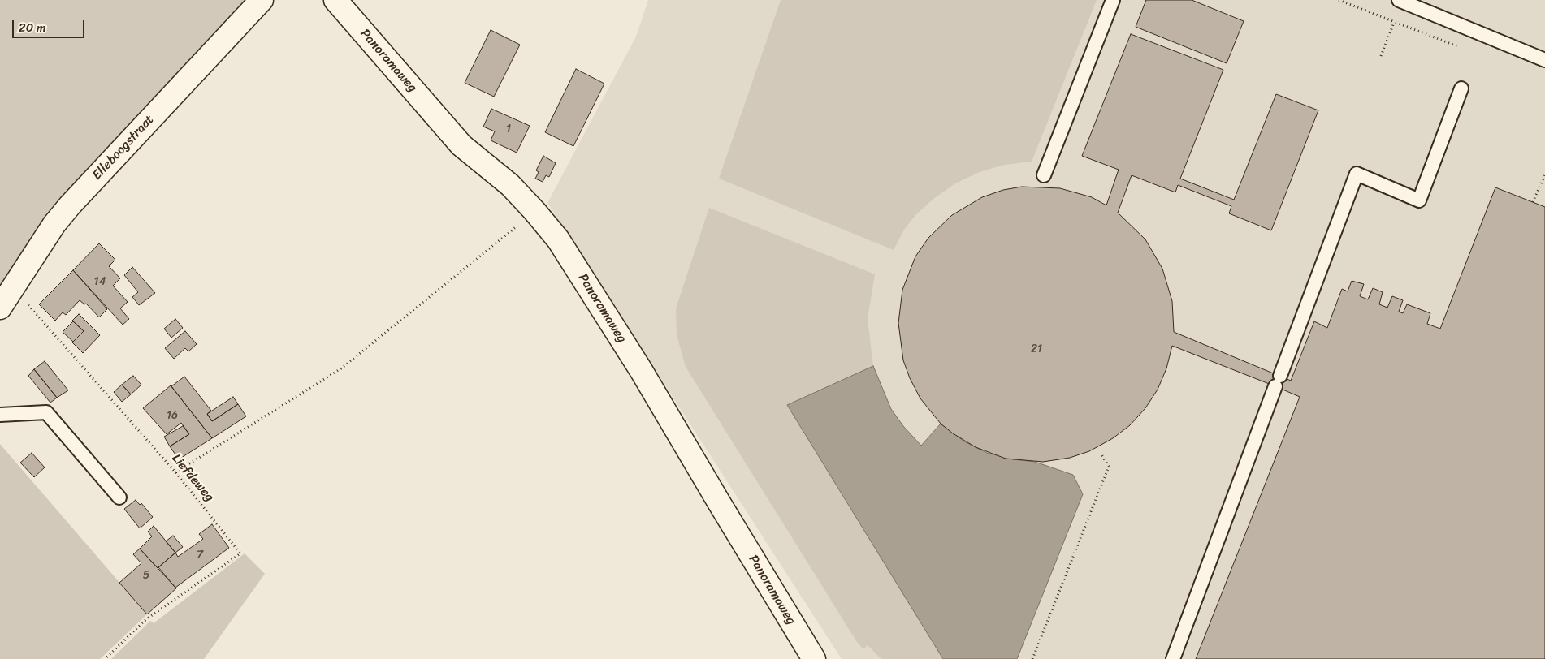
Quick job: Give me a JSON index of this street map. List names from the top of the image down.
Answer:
{
  "streets": {
    "street": ["Panoramaweg", "Elleboogstraat"],
    "path": ["Liefdeweg"]
  },
  "crossings": [
    ["Elleboogstraat", "Liefdeweg"]
  ],
  "house_numbers": [
    "1",
    "14",
    "21",
    "16",
    "7",
    "5"
  ],
  "scale_bar": "20 m"
}
